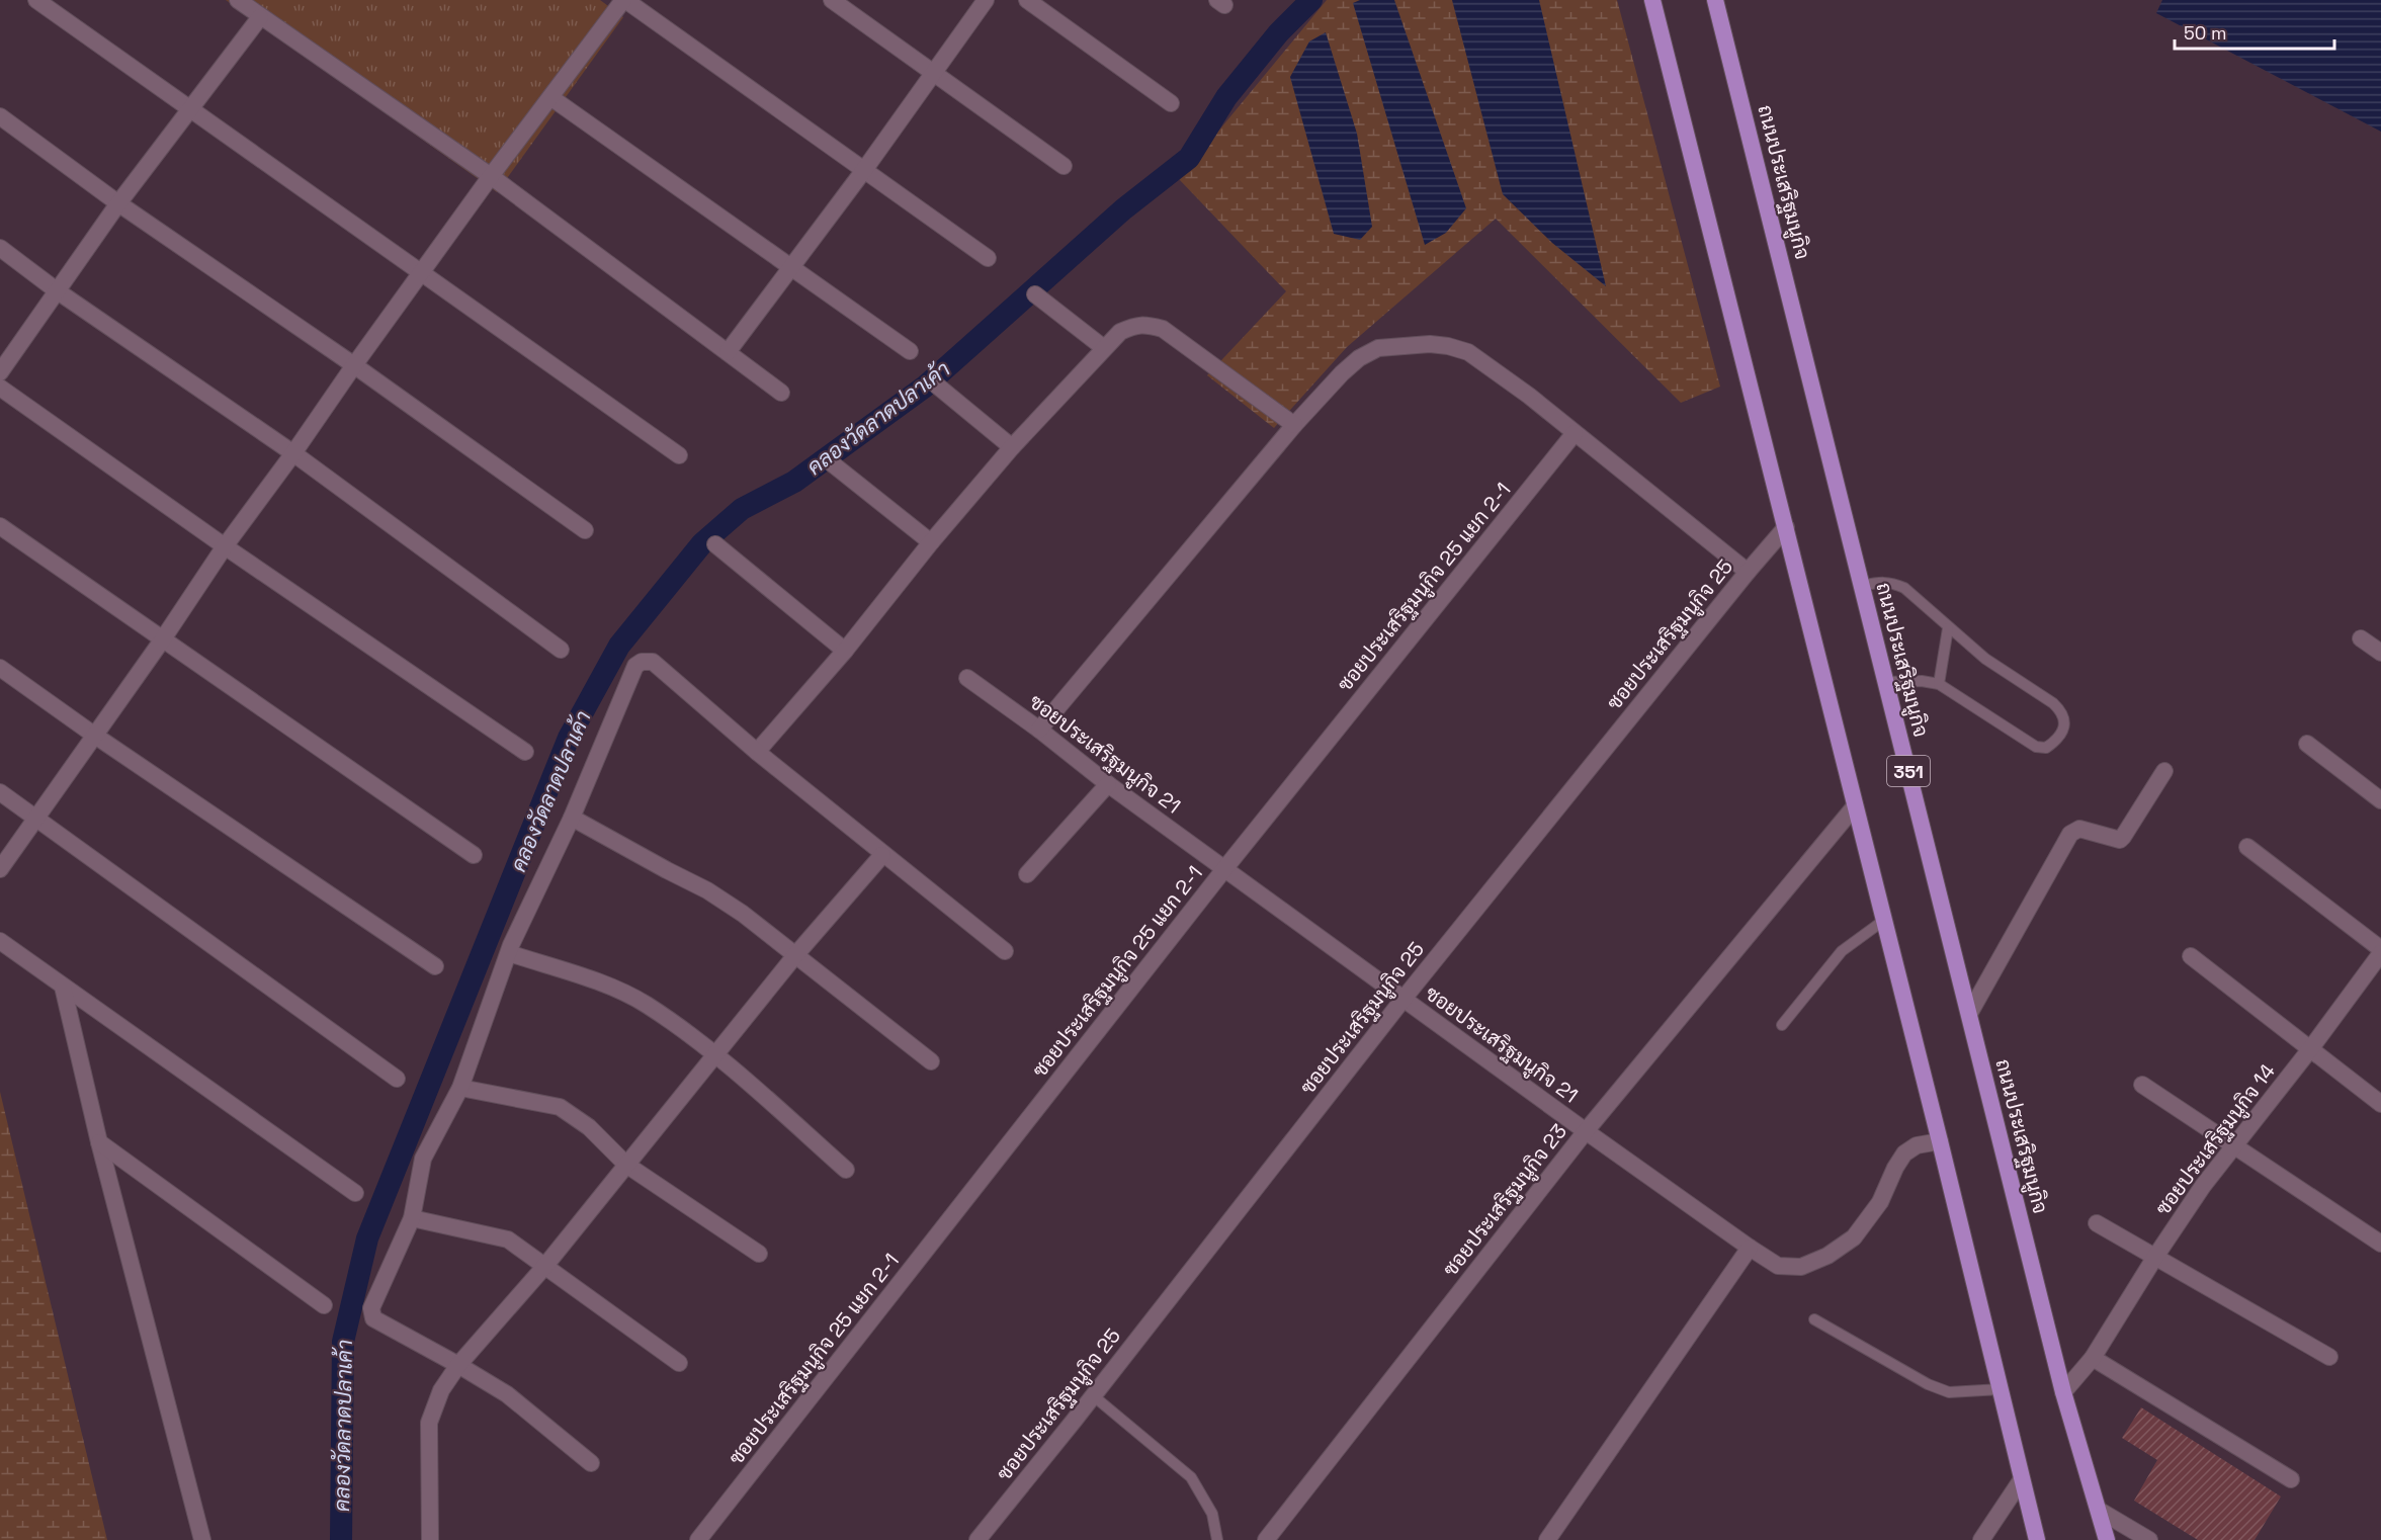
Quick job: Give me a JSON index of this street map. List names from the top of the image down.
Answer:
{
  "streets": {
    "main road": ["ถนนประเสริฐมนูกิจ", "351"],
    "street": [
      "ซอยประเสริฐมนูกิจ 25 แยก 2-1",
      "ซอยประเสริฐมนูกิจ 25",
      "ซอยประเสริฐมนูกิจ 21",
      "ซอยประเสริฐมนูกิจ 14",
      "ซอยประเสริฐมนูกิจ 23"
    ]
  },
  "crossings": [
    ["ถนนประเสริฐมนูกิจ", "ซอยประเสริฐมนูกิจ 14"],
    ["ซอยประเสริฐมนูกิจ 25 แยก 2-1", "ซอยประเสริฐมนูกิจ 21"],
    ["ซอยประเสริฐมนูกิจ 25", "ซอยประเสริฐมนูกิจ 21"],
    ["ซอยประเสริฐมนูกิจ 21", "ซอยประเสริฐมนูกิจ 23"]
  ],
  "water": ["คลองวัดลาดปลาเค้า"],
  "scale_bar": "50 m"
}
